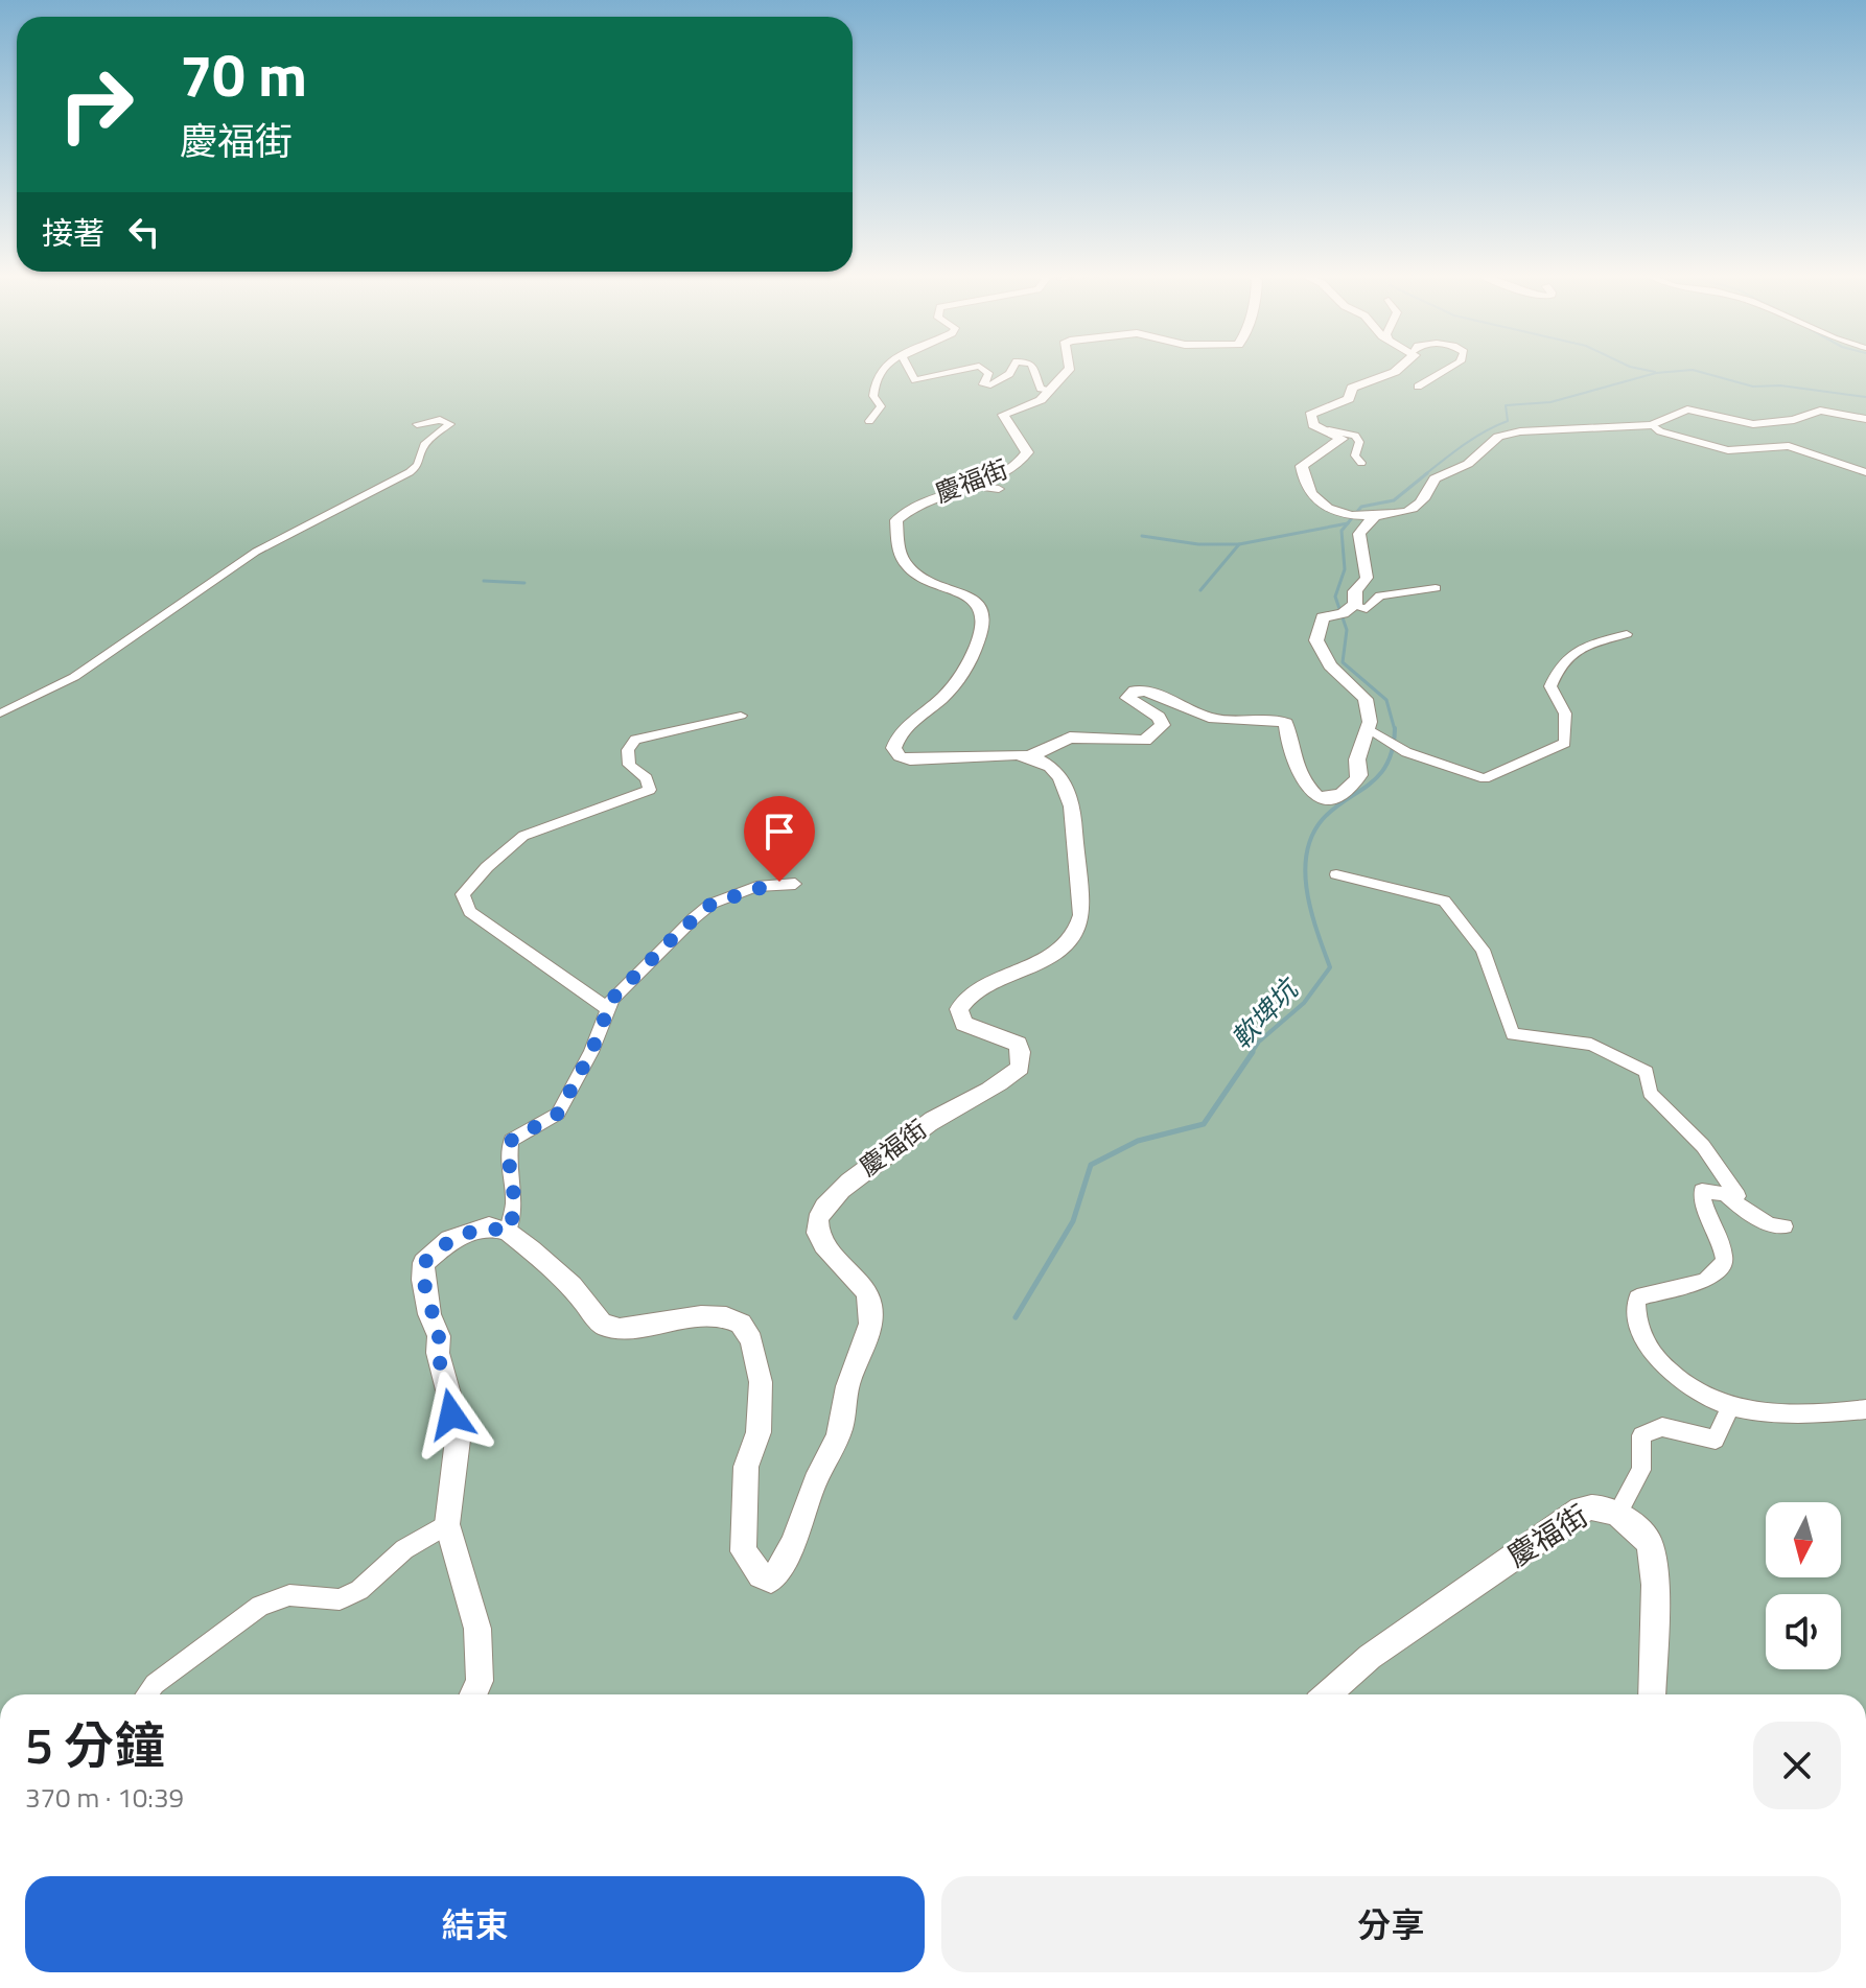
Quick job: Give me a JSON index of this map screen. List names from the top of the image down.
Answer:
{
  "streets": {
    "street": ["慶福街"]
  },
  "water": ["軟埤坑"],
  "north": "bottom",
  "page": {
    "turn": ["70 m", "慶福街"],
    "then": "接著",
    "heading": ["5 分鐘", "370 m · 10:39"],
    "buttons": ["結束", "分享"]
  }
}
